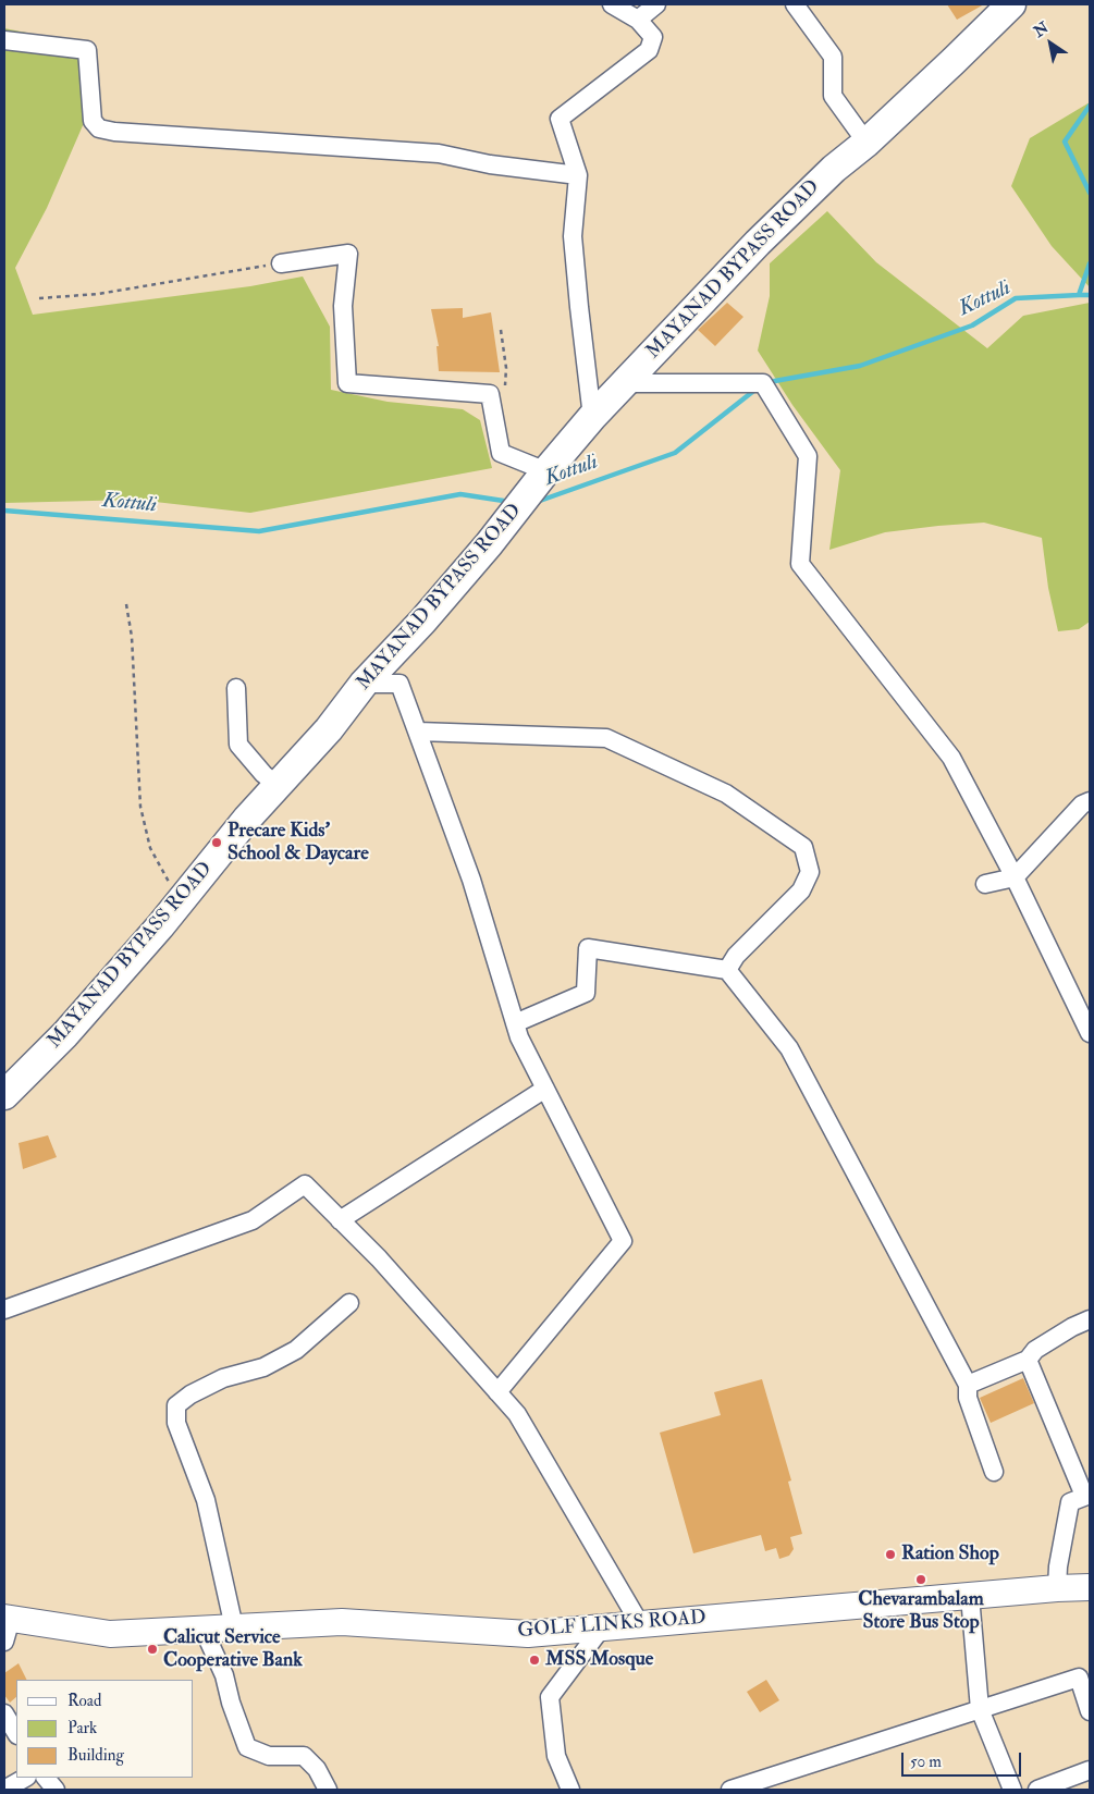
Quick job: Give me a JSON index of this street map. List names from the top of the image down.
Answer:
{
  "streets": {
    "main road": ["MAYANAD BYPASS ROAD", "GOLF LINKS ROAD"]
  },
  "water": ["Kottuli"],
  "places": [
    "Precare Kids' School & Daycare",
    "Ration Shop",
    "Chevarambalam Store Bus Stop",
    "Calicut Service Cooperative Bank",
    "MSS Mosque"
  ],
  "legend": ["Road", "Park", "Building"],
  "scale_bar": "50 m",
  "north": "top left"
}
